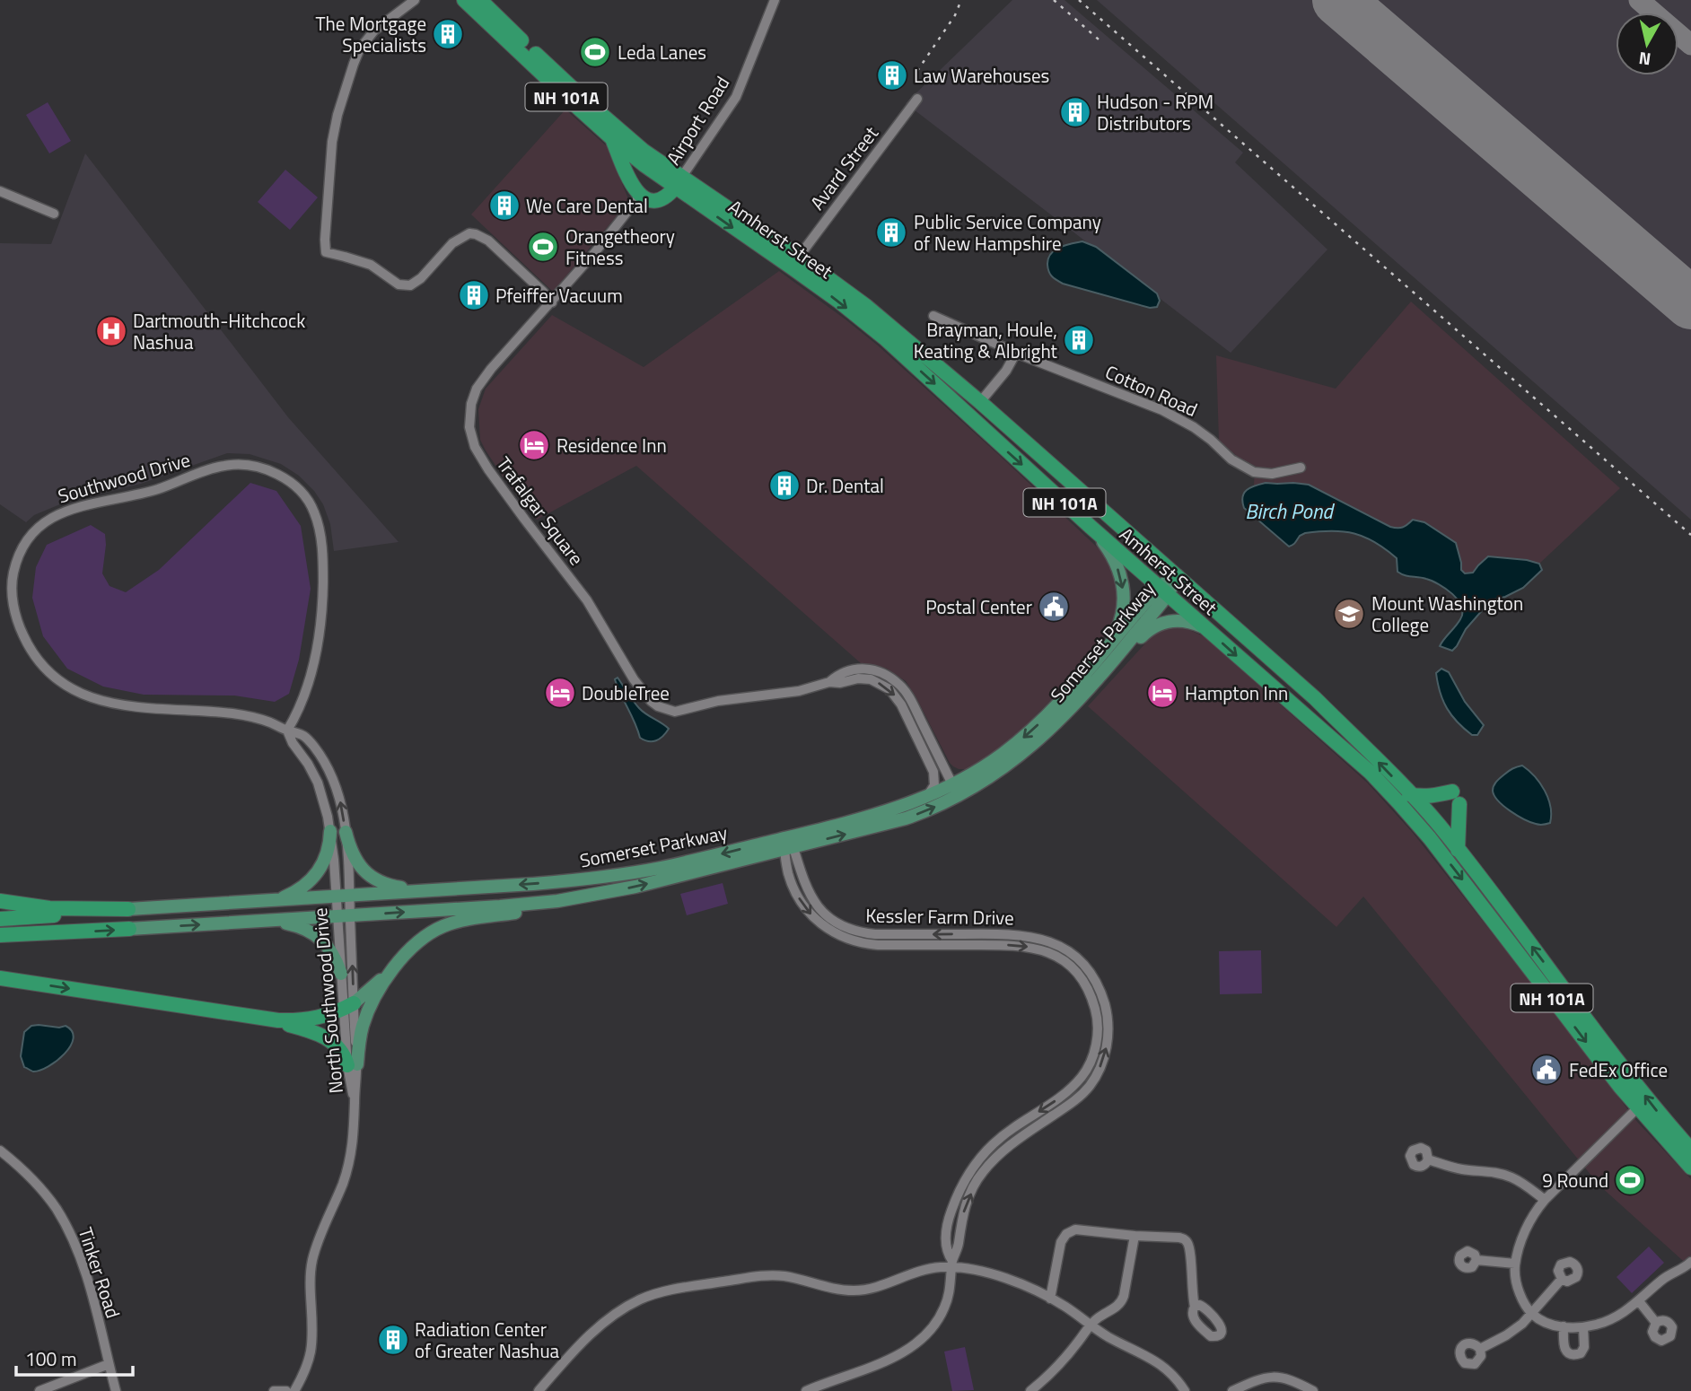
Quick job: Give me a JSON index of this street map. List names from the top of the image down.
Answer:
{
  "streets": {
    "highway": ["NH 101A", "Amherst Street"],
    "main road": ["Somerset Parkway"],
    "street": [
      "Airport Road",
      "Avard Street",
      "Cotton Road",
      "Southwood Drive",
      "Trafalgar Square",
      "Kessler Farm Drive",
      "North Southwood Drive",
      "Tinker Road"
    ]
  },
  "crossings": [
    ["Airport Road", "Amherst Street"],
    ["Avard Street", "Amherst Street"],
    ["Amherst Street", "Somerset Parkway"],
    ["Southwood Drive", "Somerset Parkway"],
    ["Southwood Drive", "North Southwood Drive"],
    ["Trafalgar Square", "Somerset Parkway"],
    ["Somerset Parkway", "Kessler Farm Drive"],
    ["Somerset Parkway", "North Southwood Drive"]
  ],
  "water": ["Birch Pond"],
  "places": {
    "building": [
      "The Mortgage Specialists",
      "Law Warehouses",
      "Hudson - RPM Distributors",
      "We Care Dental",
      "Public Service Company of New Hampshire",
      "Pfeiffer Vacuum",
      "Brayman, Houle, Keating & Albright",
      "Dr. Dental",
      "Radiation Center of Greater Nashua"
    ],
    "sports": ["Leda Lanes", "Orangetheory Fitness", "9 Round"],
    "hospital": ["Dartmouth-Hitchcock Nashua"],
    "hotel": ["Residence Inn", "DoubleTree", "Hampton Inn"],
    "public building": ["Postal Center", "FedEx Office"],
    "school or university": ["Mount Washington College"]
  },
  "scale_bar": "100 m",
  "north": "bottom"
}
